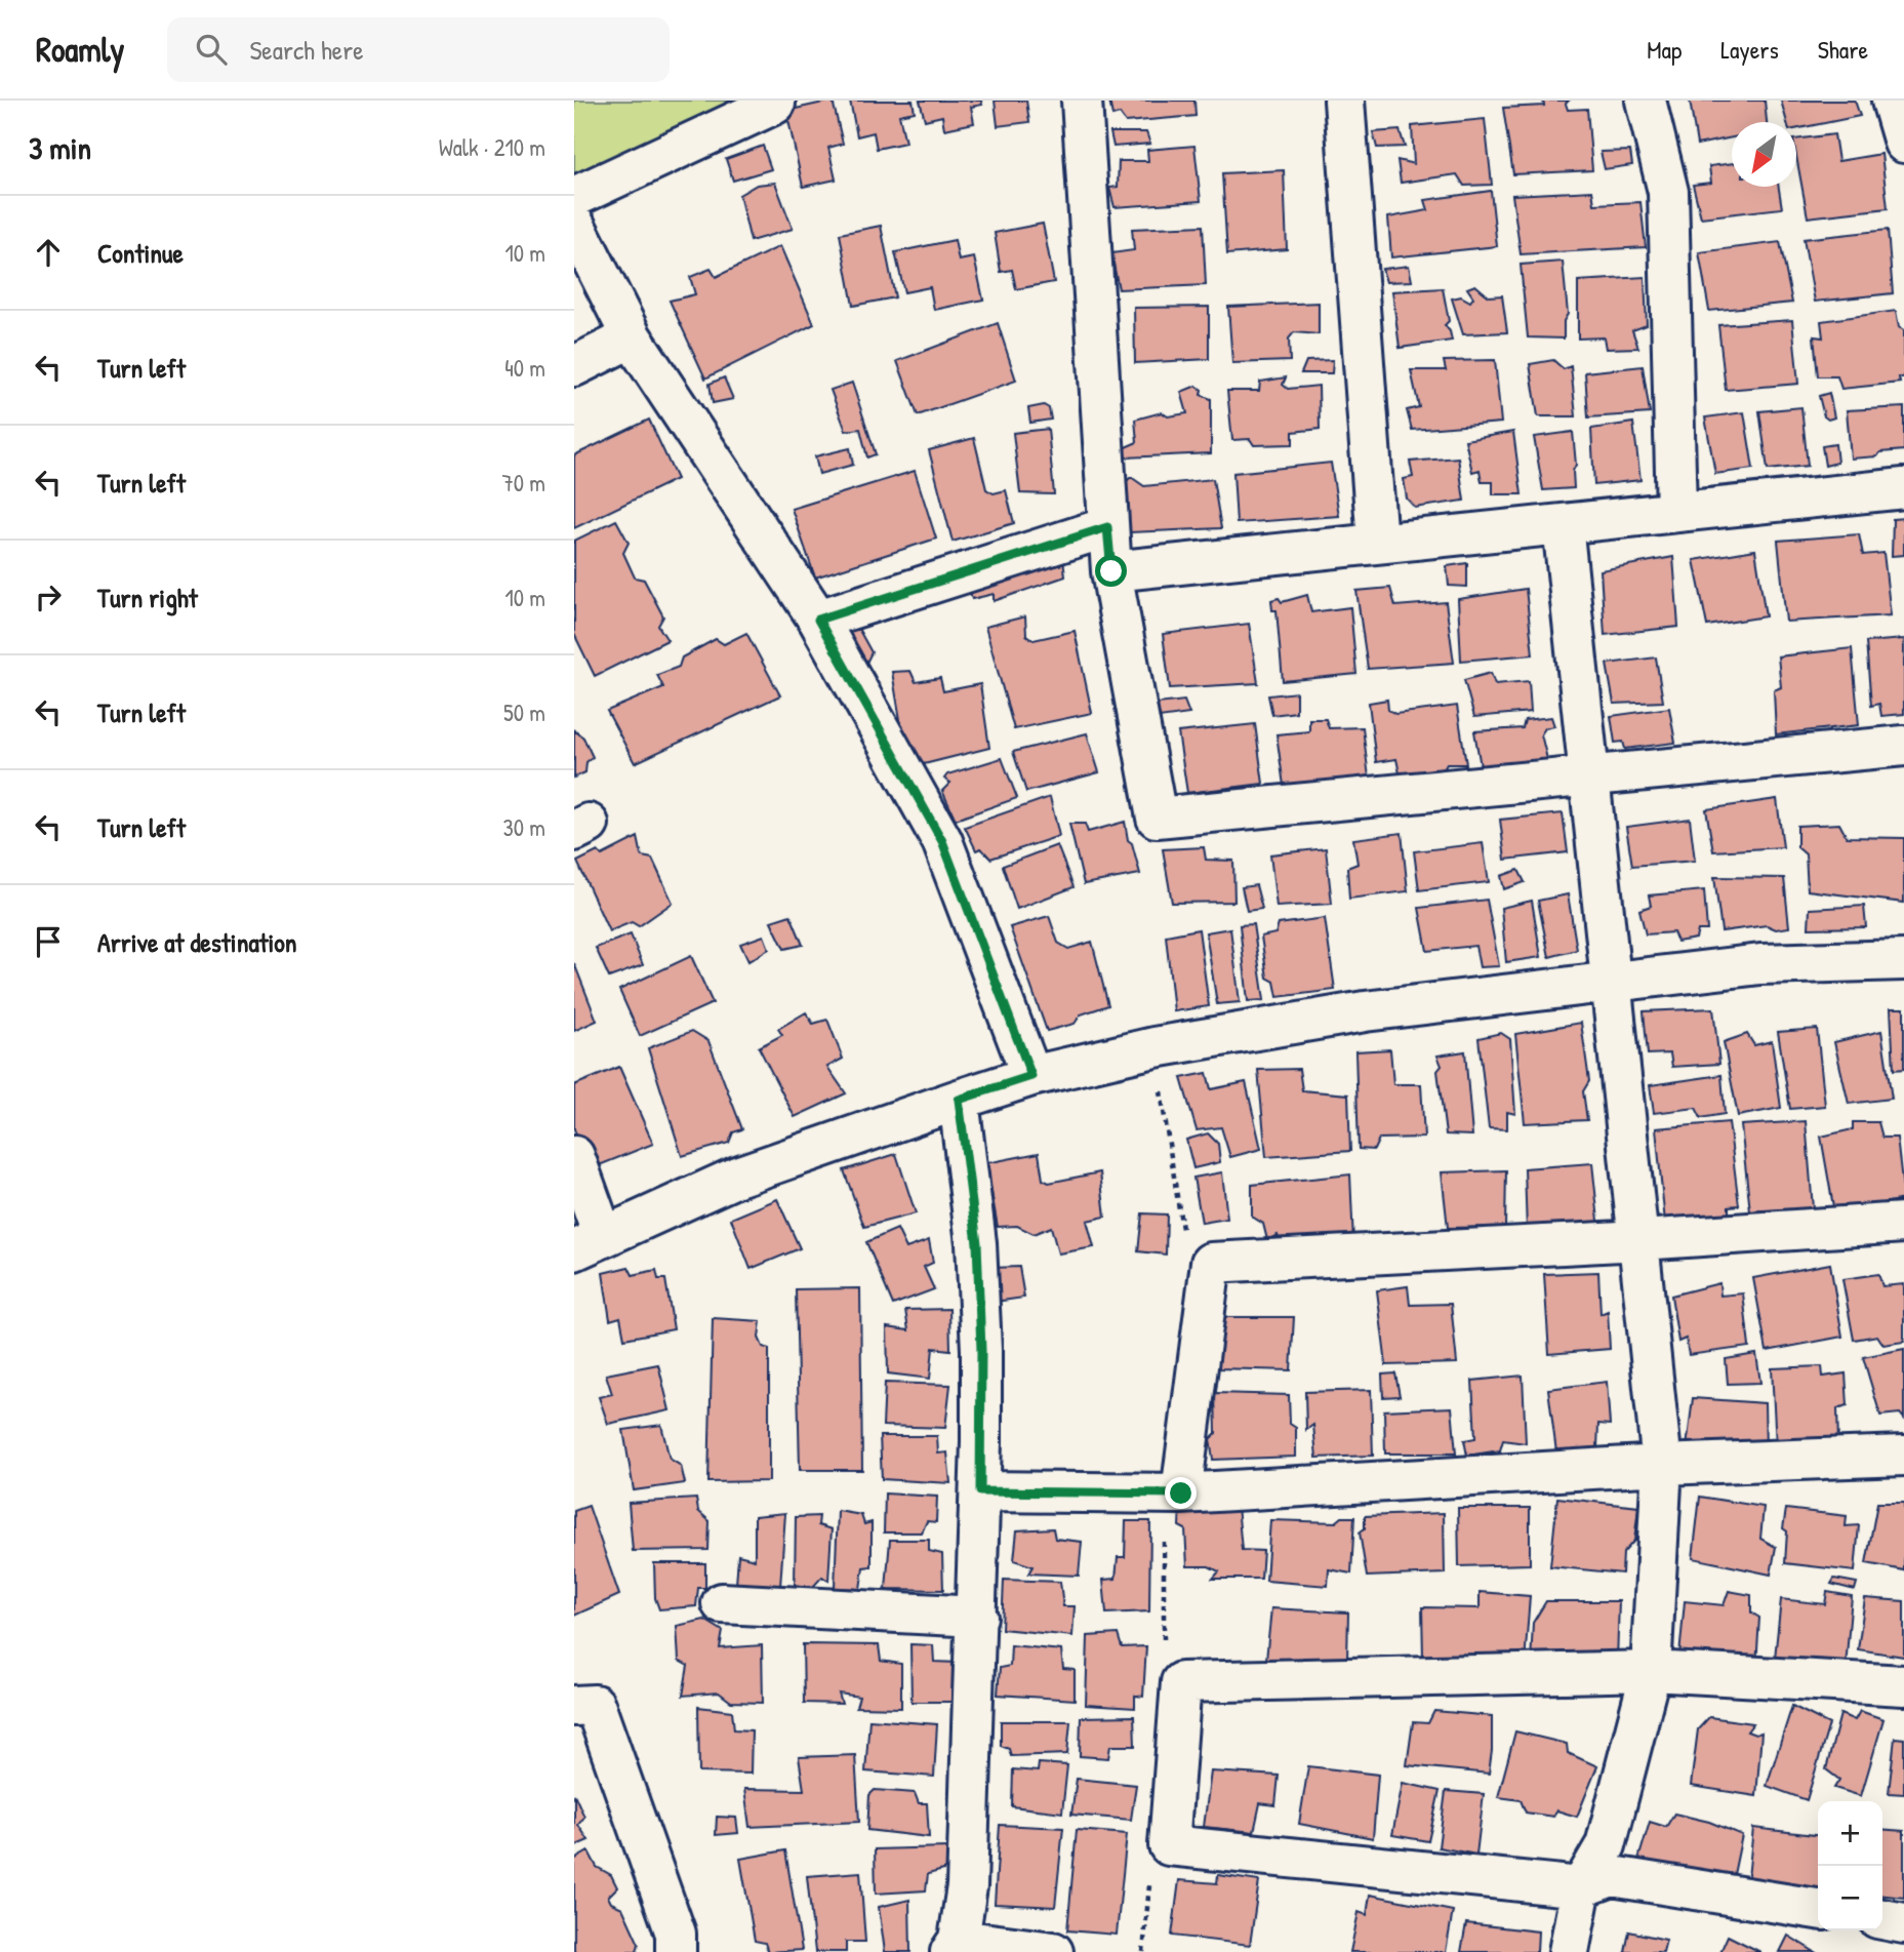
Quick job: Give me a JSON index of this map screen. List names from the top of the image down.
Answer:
{
  "north": "bottom left",
  "page": {
    "header": "Roamly",
    "search": "Search here",
    "nav": ["Map", "Layers", "Share"],
    "heading": ["3 min", "Walk · 210 m"],
    "list": [
      ["Continue", "10 m"],
      ["Turn left", "40 m"],
      ["Turn left", "70 m"],
      ["Turn right", "10 m"],
      ["Turn left", "50 m"],
      ["Turn left", "30 m"],
      "Arrive at destination"
    ],
    "map_buttons": ["+", "−"]
  }
}
